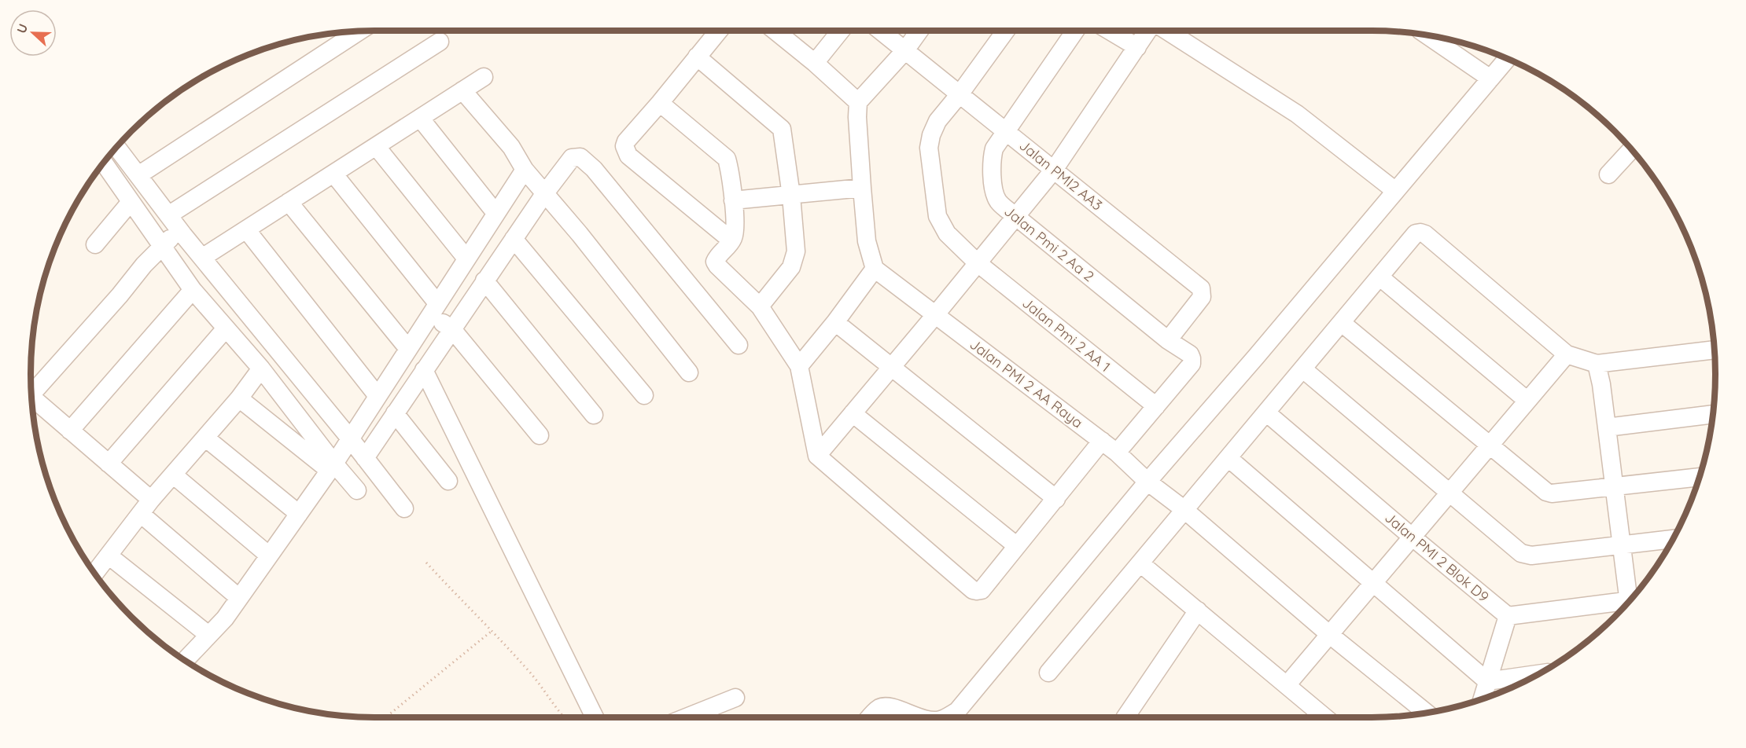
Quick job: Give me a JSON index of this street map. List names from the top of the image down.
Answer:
{
  "streets": {
    "street": [
      "Jalan PMI2 AA3",
      "Jalan Pmi 2 Aa 2",
      "Jalan Pmi 2 AA 1",
      "Jalan PMI 2 AA Raya",
      "Jalan PMI 2 Blok D9"
    ]
  },
  "crossings": [
    ["Jalan PMI2 AA3", "Jalan Pmi 2 Aa 2"],
    ["Jalan PMI2 AA3", "Jalan Pmi 2 AA 1"],
    ["Jalan Pmi 2 Aa 2", "Jalan Pmi 2 AA 1"]
  ],
  "north": "left"
}
